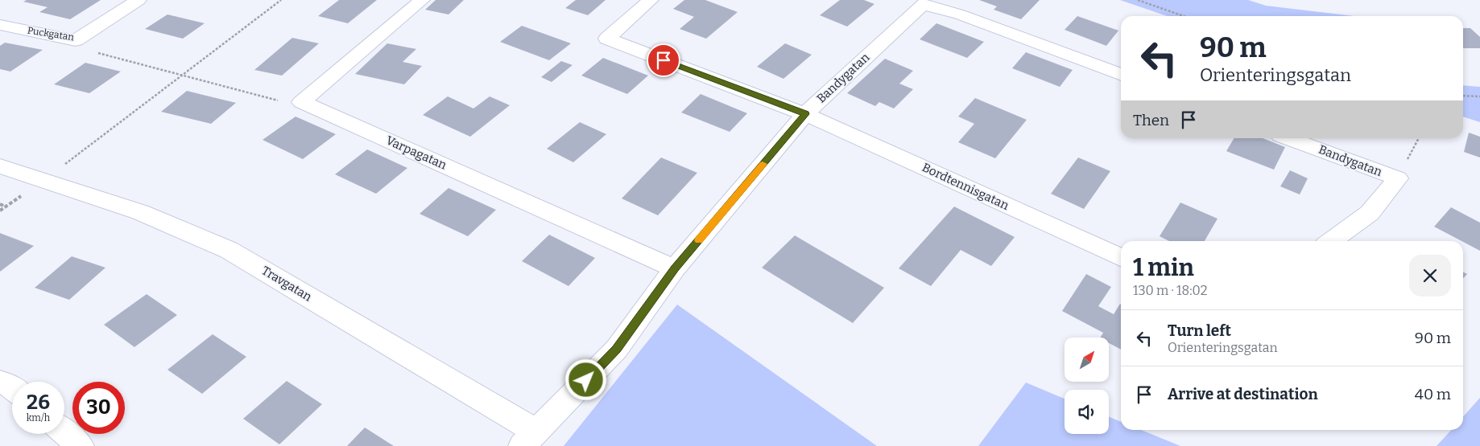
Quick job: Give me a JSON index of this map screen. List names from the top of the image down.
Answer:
{
  "streets": {
    "street": [
      "Puckgatan",
      "Bandygatan",
      "Varpagatan",
      "Bordtennisgatan",
      "Travgatan"
    ]
  },
  "crossings": [
    ["Bandygatan", "Varpagatan"],
    ["Bandygatan", "Bordtennisgatan"],
    ["Bandygatan", "Travgatan"]
  ],
  "north": "top right",
  "page": {
    "turn": ["90 m", "Orienteringsgatan"],
    "then": "Then",
    "heading": ["1 min", "130 m · 18:02"],
    "list": [
      {
        "name": "Turn left",
        "note": "Orienteringsgatan",
        "value": "90 m"
      },
      {
        "name": "Arrive at destination",
        "value": "40 m"
      }
    ],
    "speed": "26 km/h",
    "limit": "30"
  }
}
